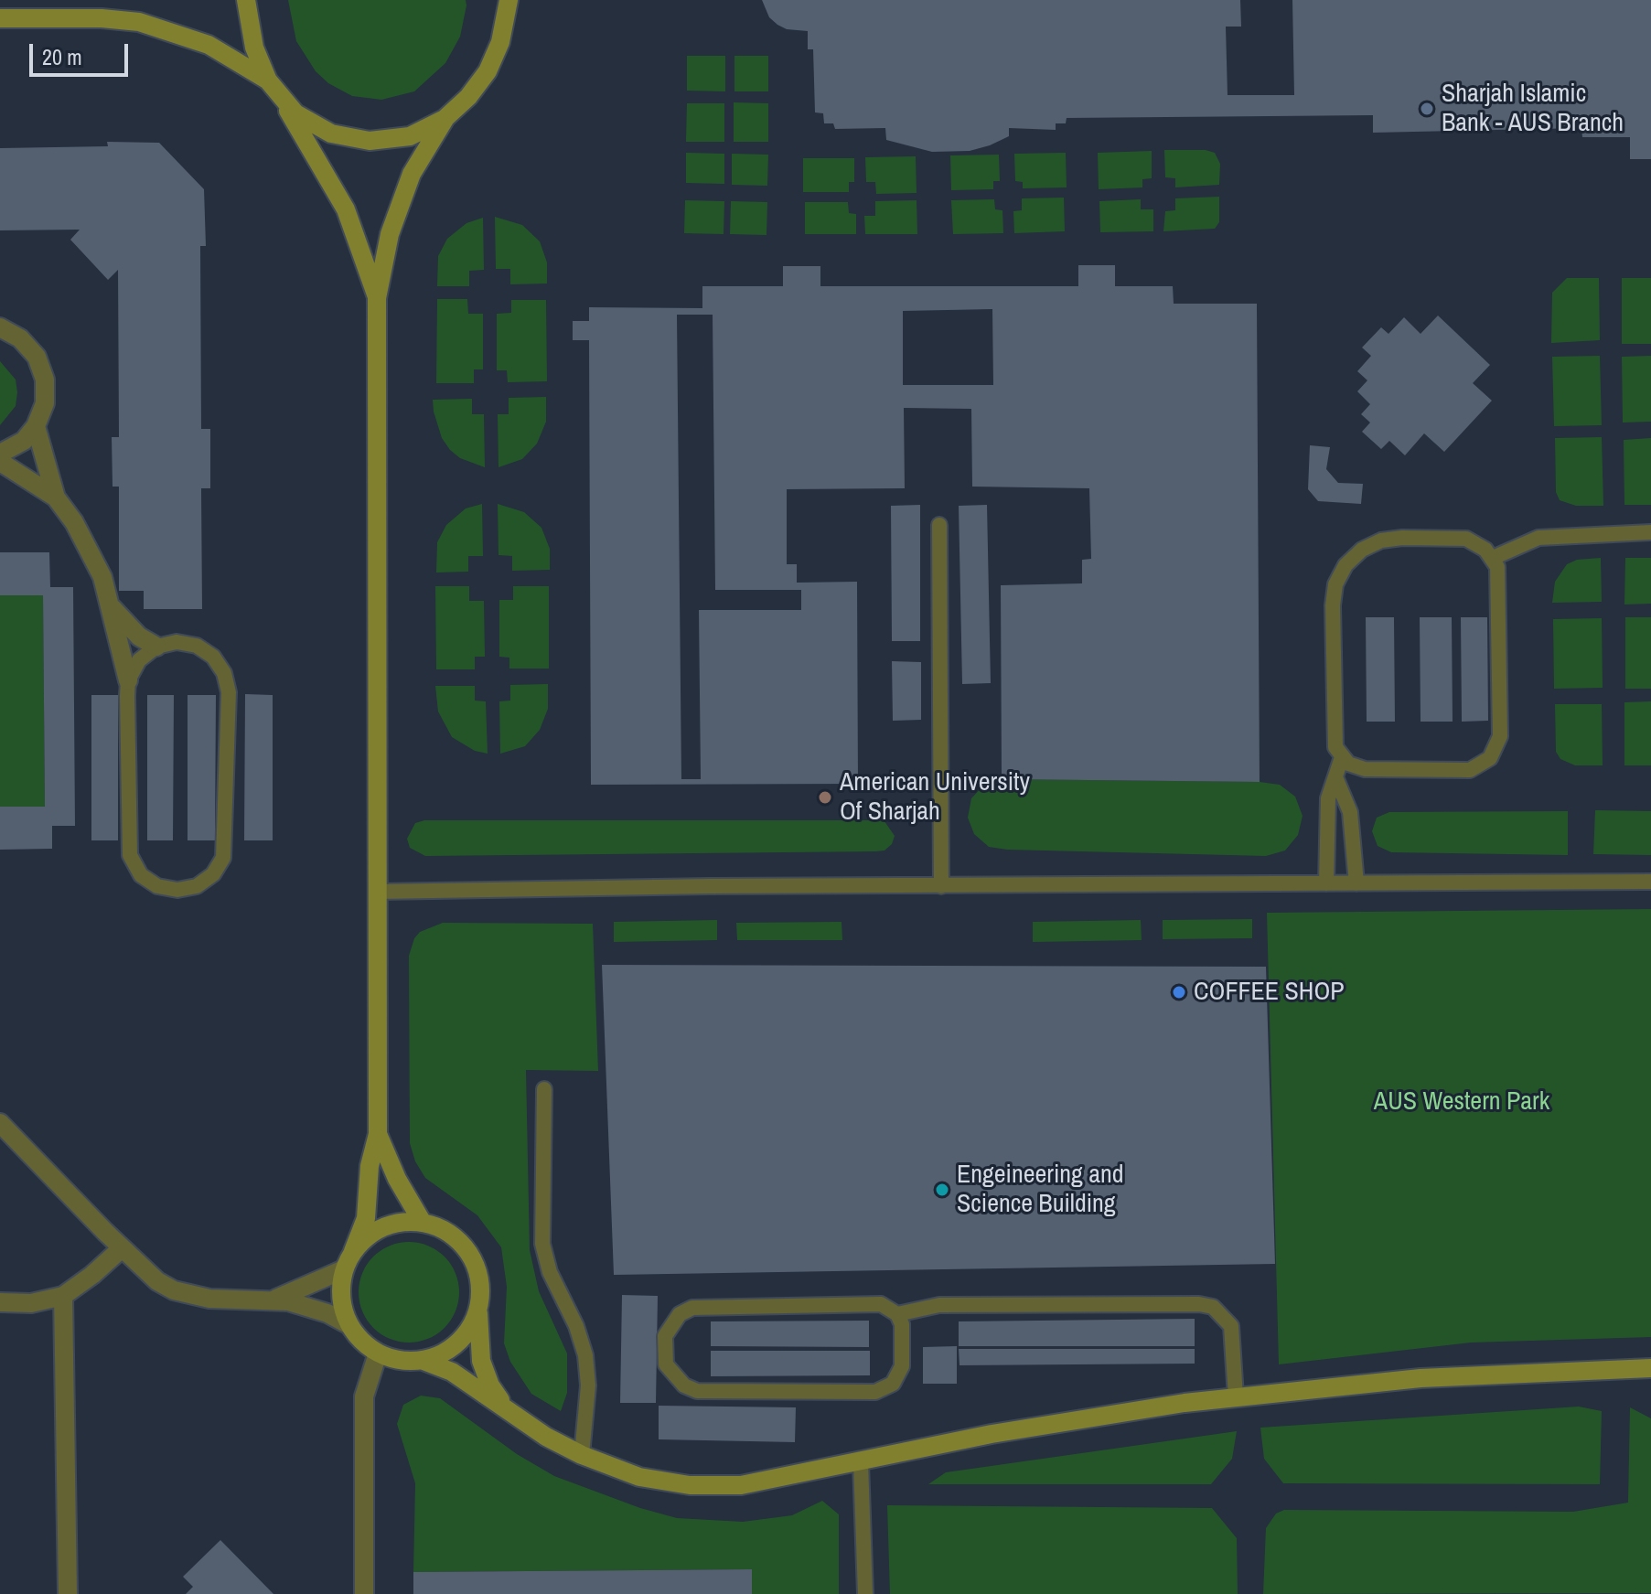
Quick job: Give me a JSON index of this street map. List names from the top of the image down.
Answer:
{
  "parks": ["AUS Western Park"],
  "places": [
    "Sharjah Islamic Bank - AUS Branch",
    "American University Of Sharjah",
    "COFFEE SHOP",
    "Engeineering and Science Building"
  ],
  "scale_bar": "20 m"
}
